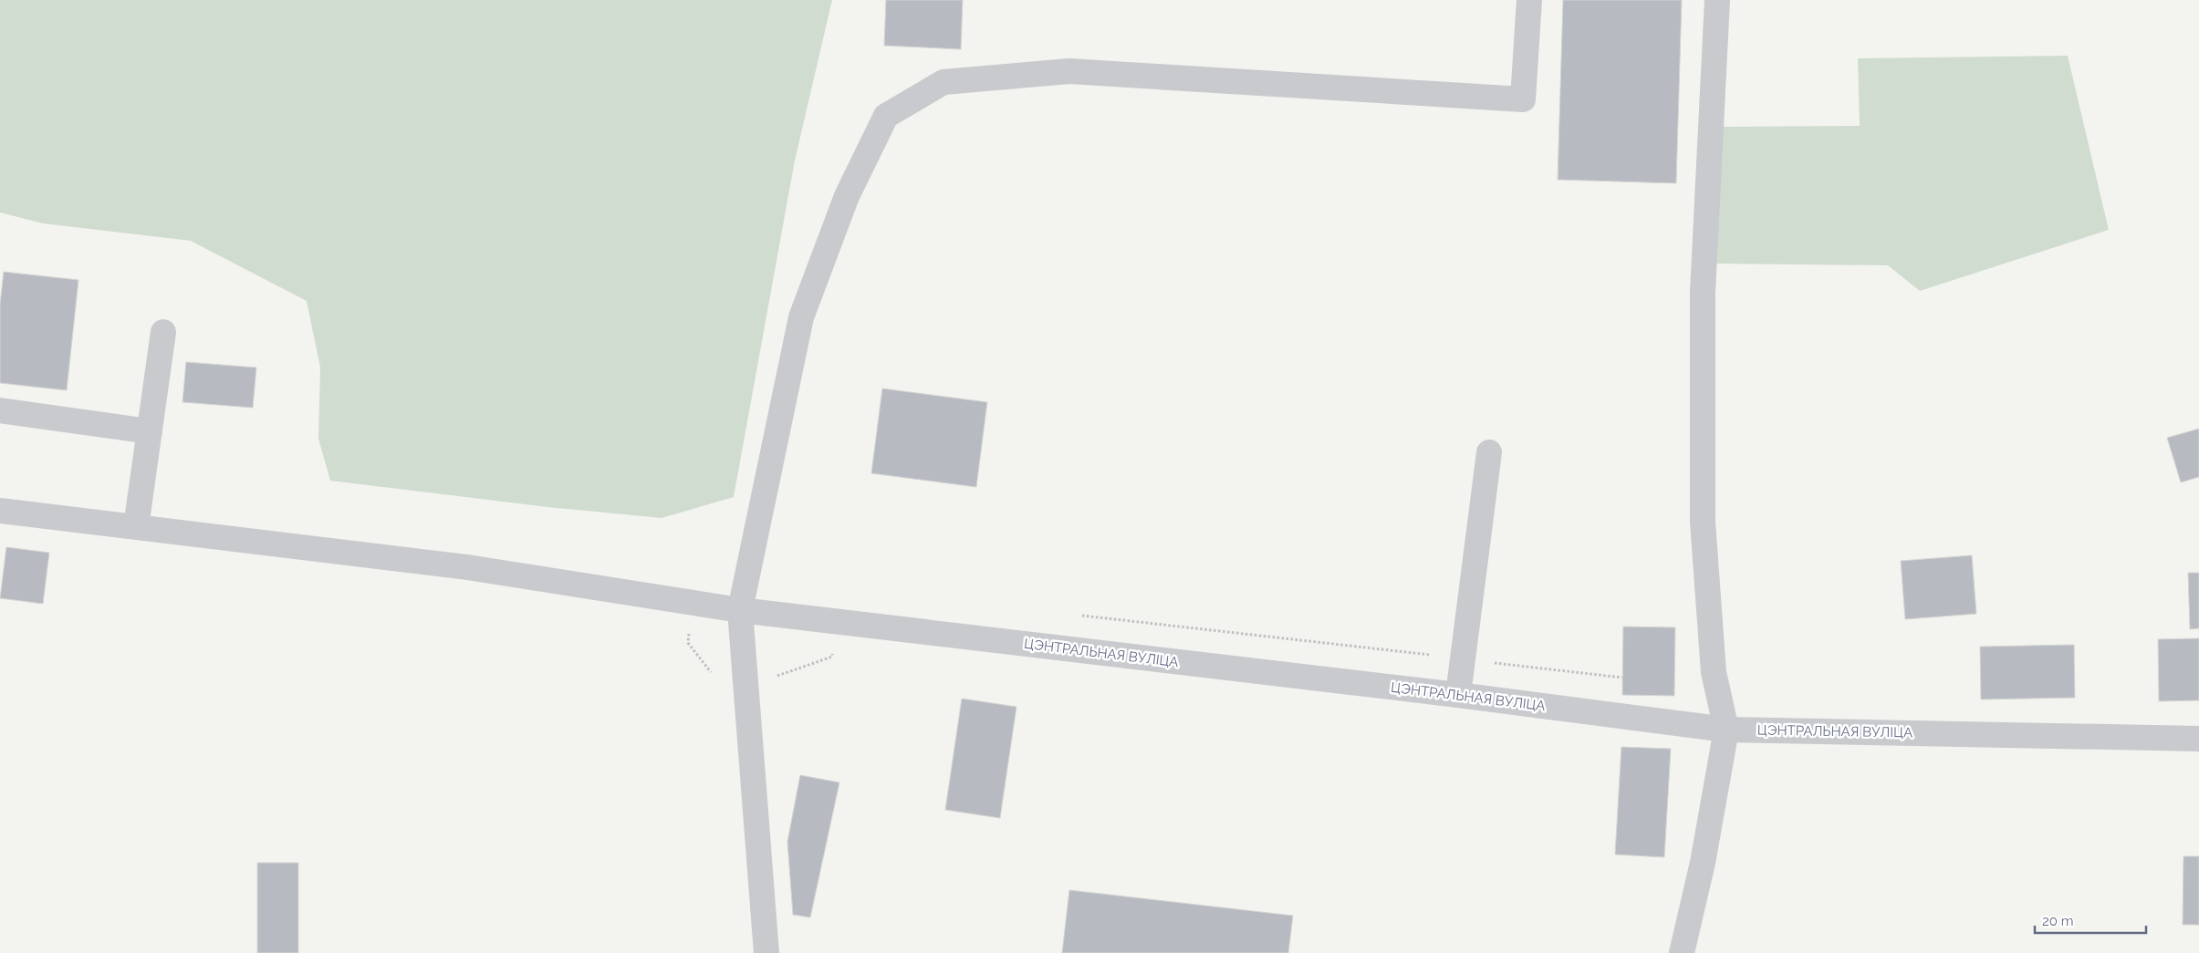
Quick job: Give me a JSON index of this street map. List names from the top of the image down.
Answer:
{
  "streets": {
    "street": ["ЦЭНТРАЛЬНАЯ ВУЛІЦА"]
  },
  "scale_bar": "20 m"
}
